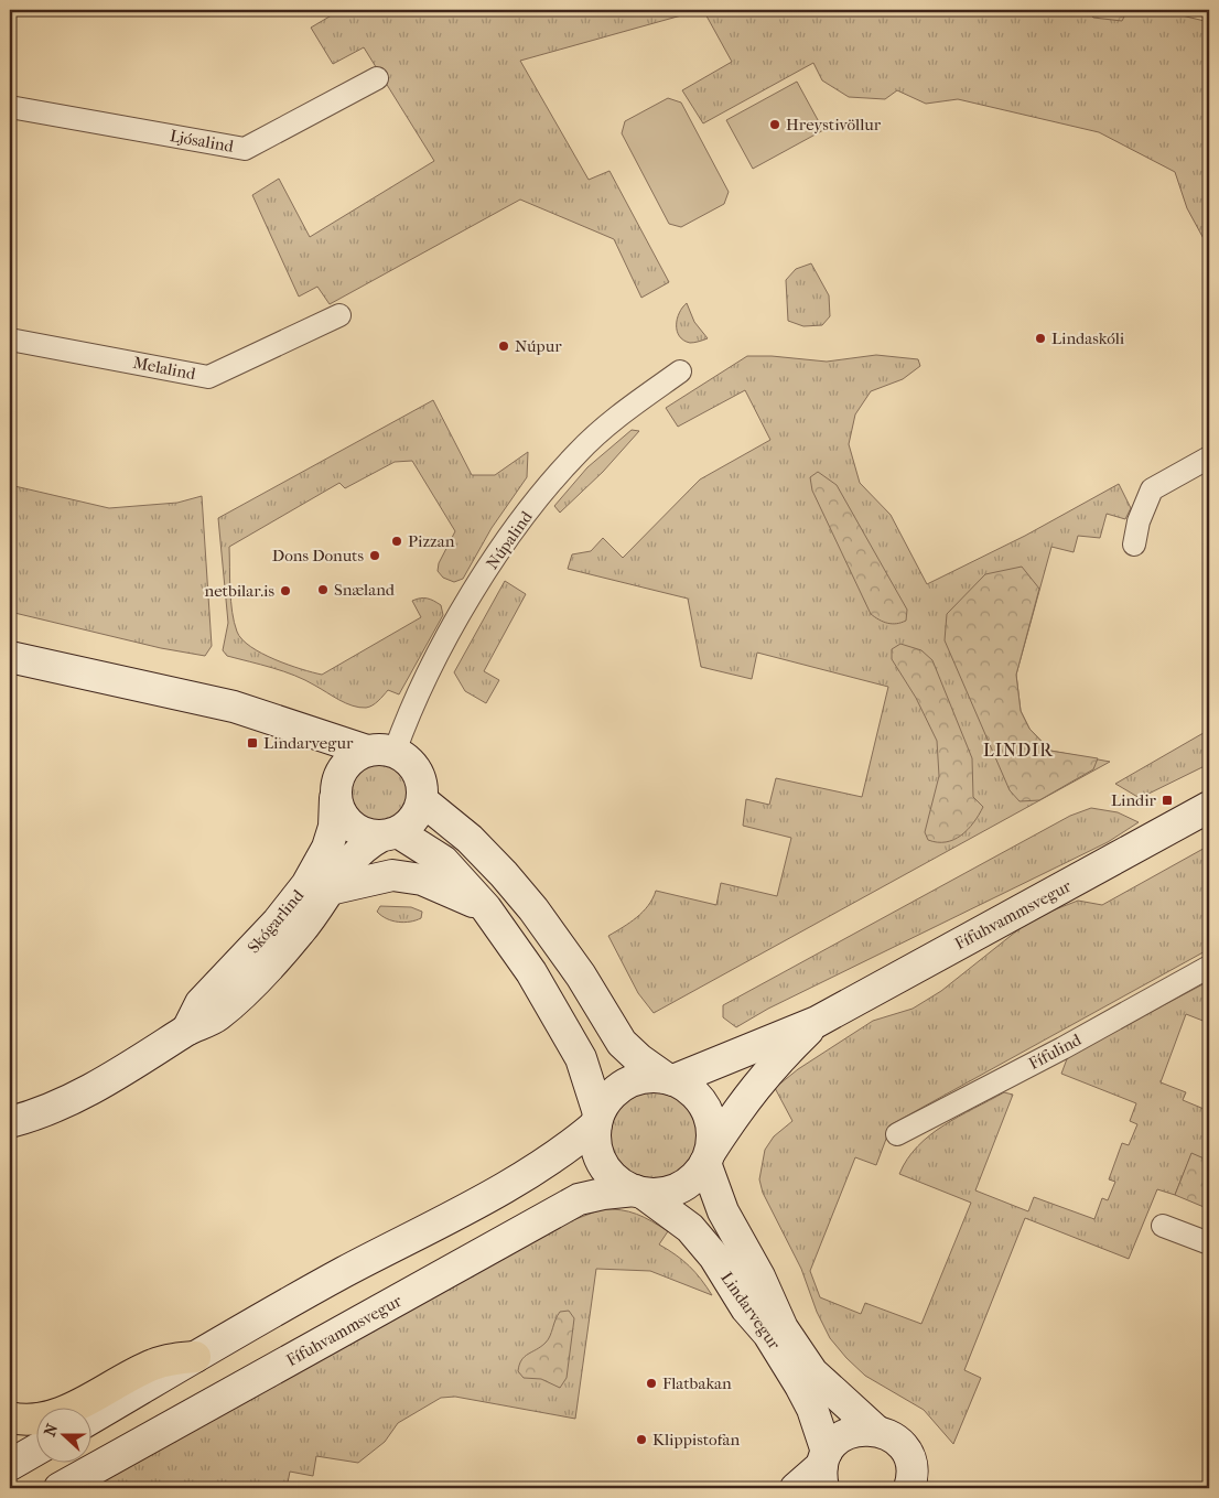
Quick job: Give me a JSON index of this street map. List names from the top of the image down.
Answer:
{
  "streets": {
    "street": [
      "Ljósalind",
      "Melalind",
      "Núpalind",
      "Fífuhvammsvegur",
      "Skógarlind",
      "Fífulind",
      "Lindarvegur"
    ]
  },
  "crossings": [
    ["Núpalind", "Skógarlind"],
    ["Fífuhvammsvegur", "Lindarvegur"]
  ],
  "districts": ["LINDIR"],
  "places": {
    "other": [
      "Hreystivöllur",
      "Lindaskóli",
      "Núpur",
      "Pizzan",
      "Dons Donuts",
      "Snæland",
      "netbilar.is",
      "Flatbakan",
      "Klippistofan"
    ],
    "transit": ["Lindarvegur", "Lindir"]
  },
  "north": "left"
}
